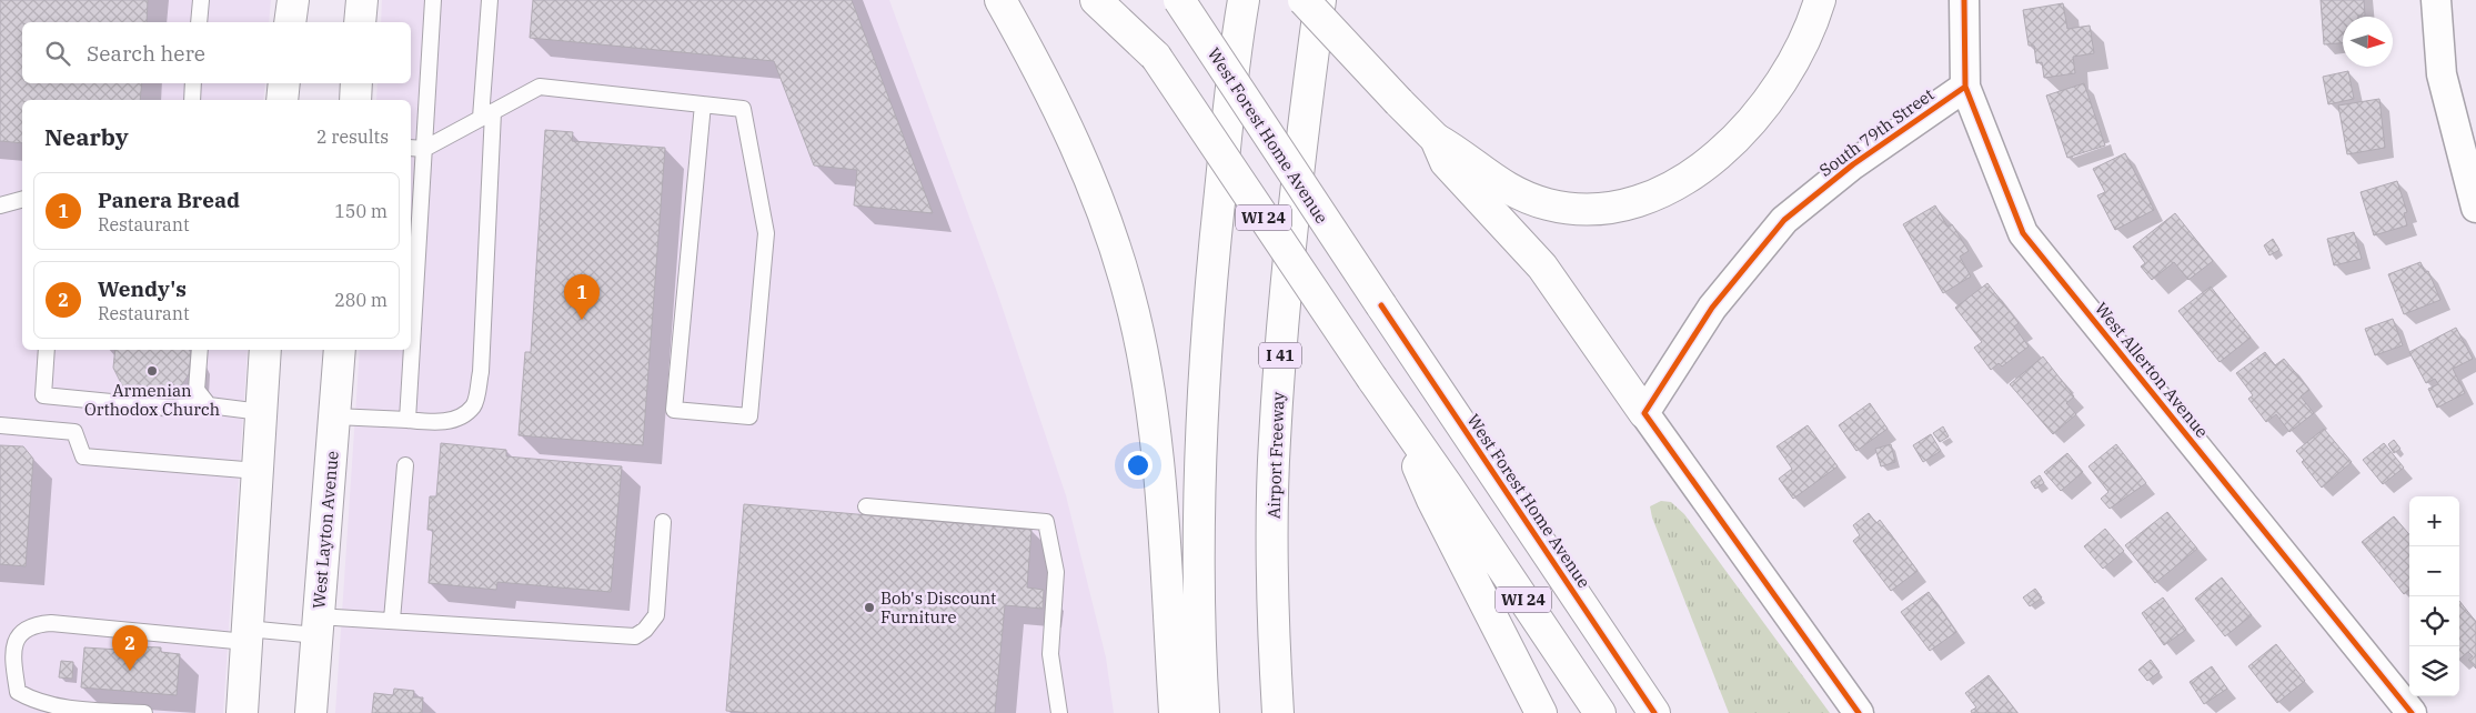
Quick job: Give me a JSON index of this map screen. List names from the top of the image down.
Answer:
{
  "streets": {
    "main road": [
      "West Forest Home Avenue",
      "WI 24",
      "I 41",
      "Airport Freeway",
      "West Layton Avenue"
    ],
    "street": ["South 79th Street", "West Allerton Avenue"]
  },
  "crossings": [
    ["South 79th Street", "West Allerton Avenue"]
  ],
  "places": ["Armenian Orthodox Church", "Bob's Discount Furniture"],
  "north": "right",
  "page": {
    "search": "Search here",
    "heading": ["Nearby", "2 results"],
    "list": [
      {
        "mark": "1",
        "name": "Panera Bread",
        "note": "Restaurant",
        "value": "150 m"
      },
      {
        "mark": "2",
        "name": "Wendy's",
        "note": "Restaurant",
        "value": "280 m"
      }
    ],
    "pins": ["1", "2"],
    "map_buttons": ["+", "−"]
  }
}
